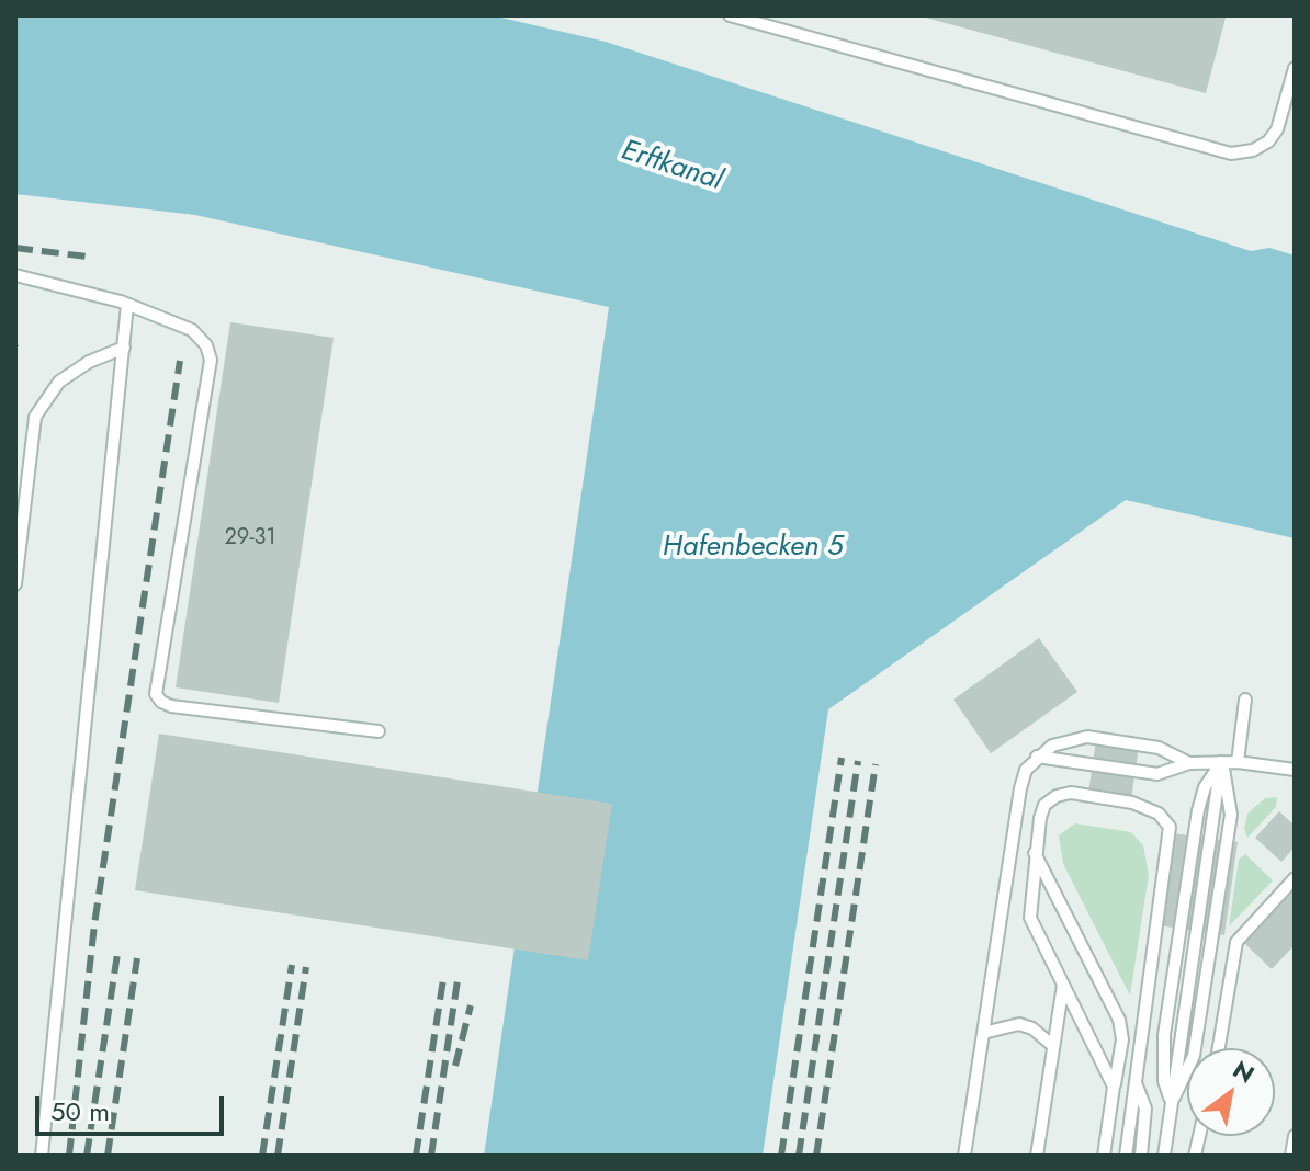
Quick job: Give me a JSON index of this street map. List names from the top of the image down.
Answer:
{
  "water": ["Erftkanal", "Hafenbecken 5"],
  "house_numbers": ["29-31"],
  "scale_bar": "50 m",
  "north": "top right"
}
